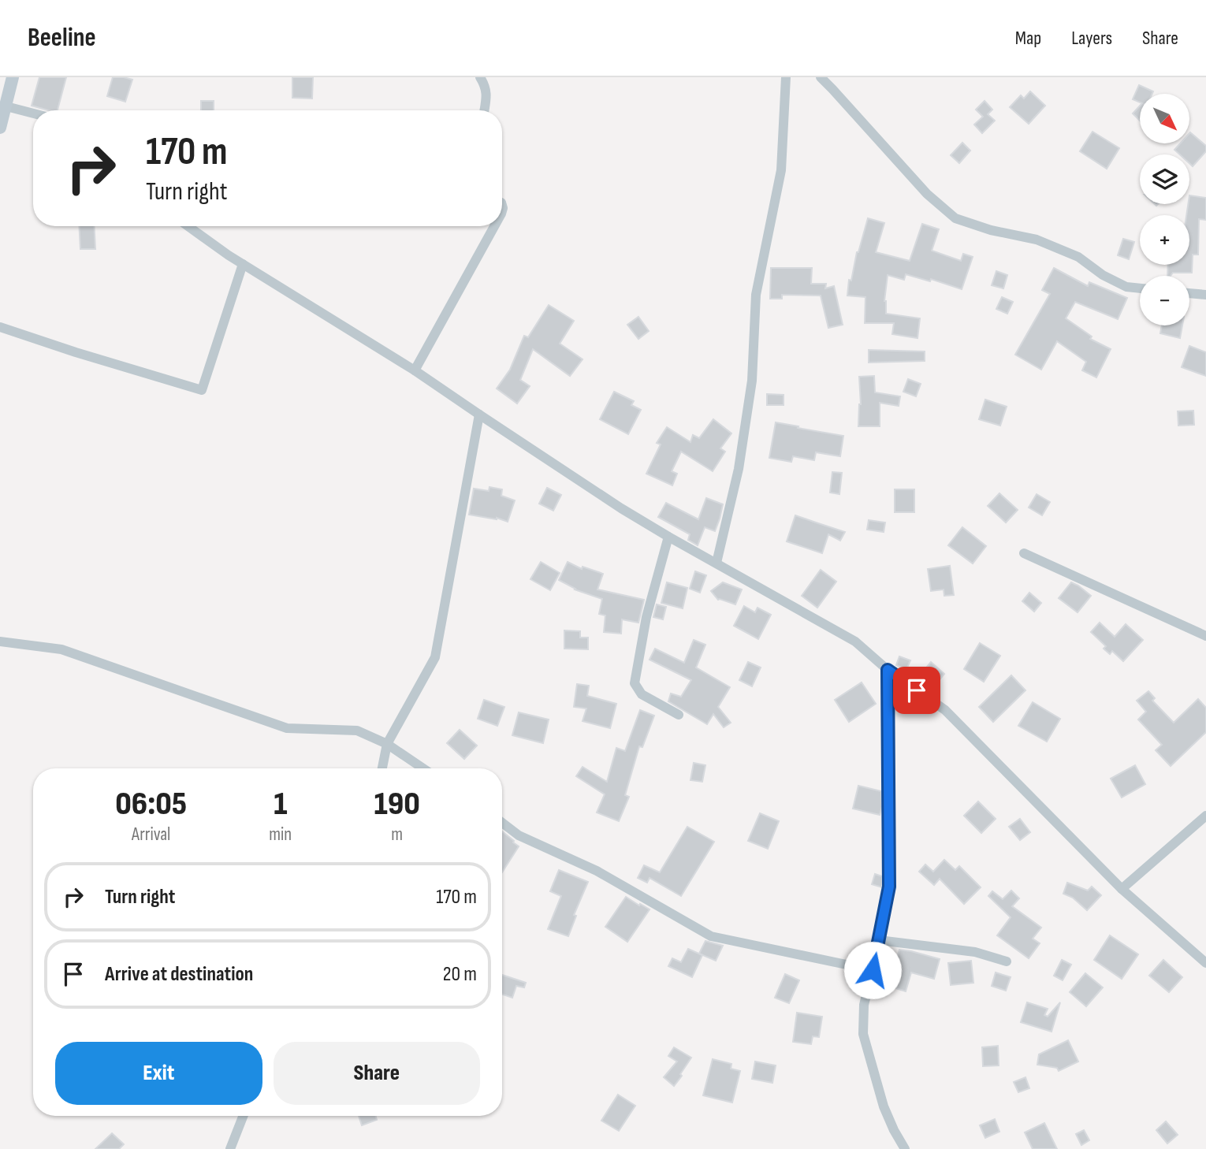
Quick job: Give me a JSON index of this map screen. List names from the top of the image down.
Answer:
{
  "north": "bottom right",
  "page": {
    "header": "Beeline",
    "nav": ["Map", "Layers", "Share"],
    "map_buttons": ["+", "−"],
    "turn": ["170 m", "Turn right"],
    "eta": [
      "06:05",
      "Arrival",
      "1",
      "min",
      "190",
      "m"
    ],
    "list": [
      {
        "name": "Turn right",
        "value": "170 m"
      },
      {
        "name": "Arrive at destination",
        "value": "20 m"
      }
    ],
    "buttons": ["Exit", "Share"]
  }
}
